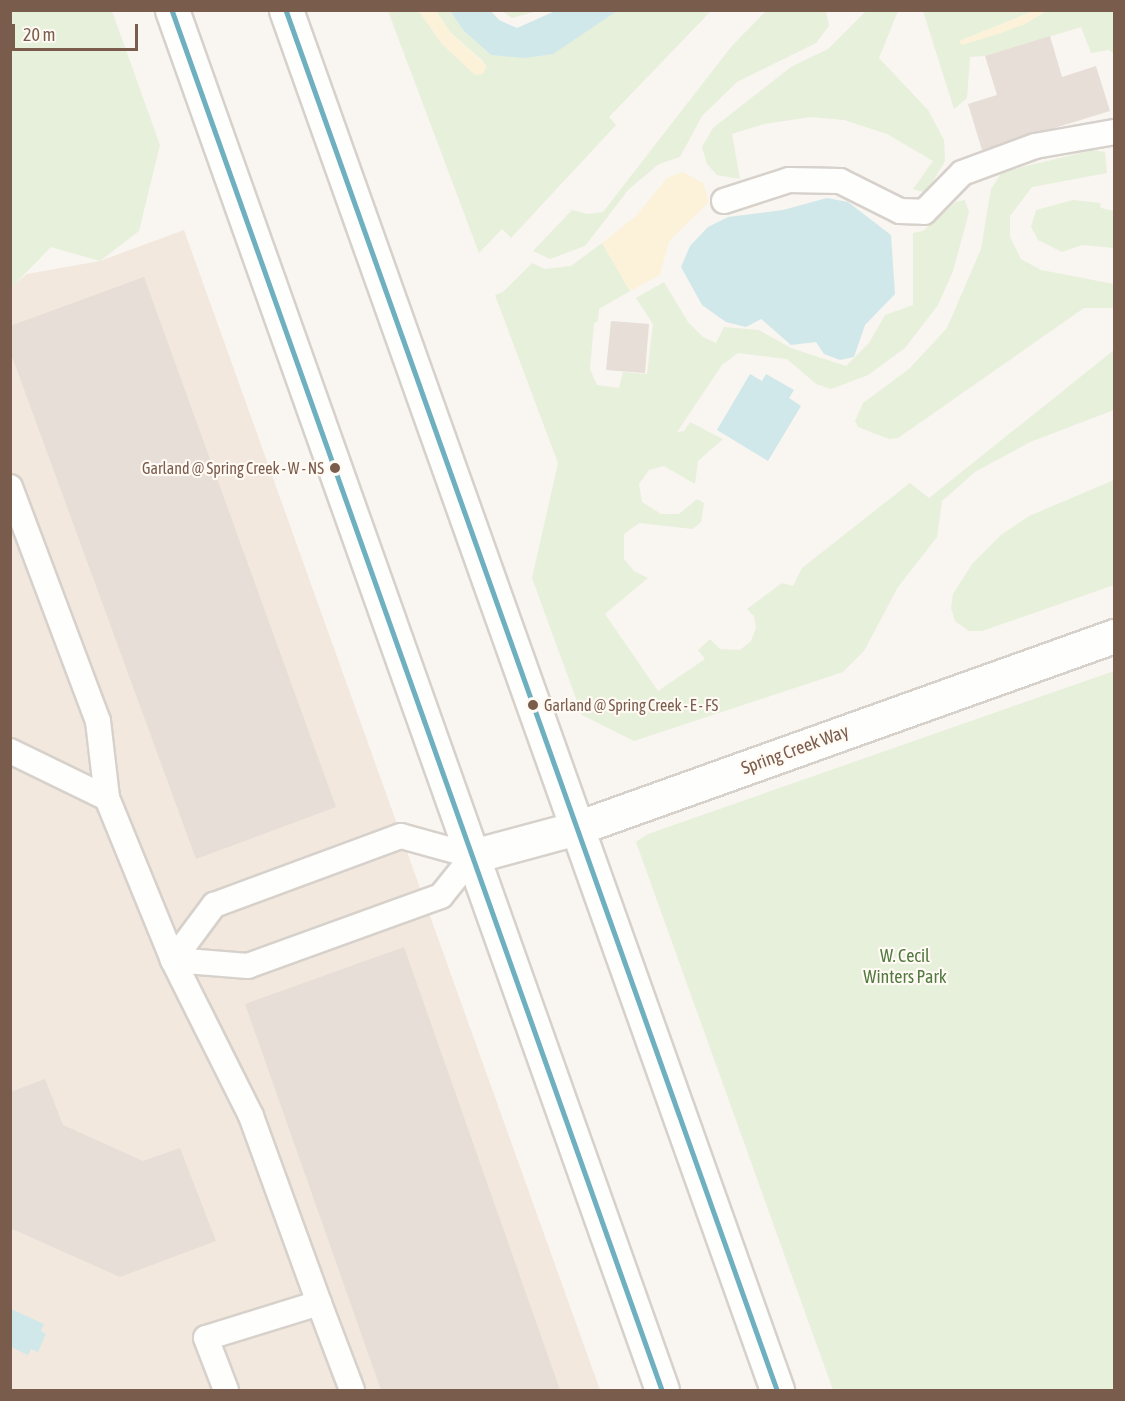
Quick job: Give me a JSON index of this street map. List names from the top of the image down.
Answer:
{
  "streets": {
    "main road": ["Spring Creek Way"]
  },
  "parks": ["W. Cecil Winters Park"],
  "places": ["Garland @ Spring Creek - W - NS", "Garland @ Spring Creek - E - FS"],
  "scale_bar": "20 m"
}
